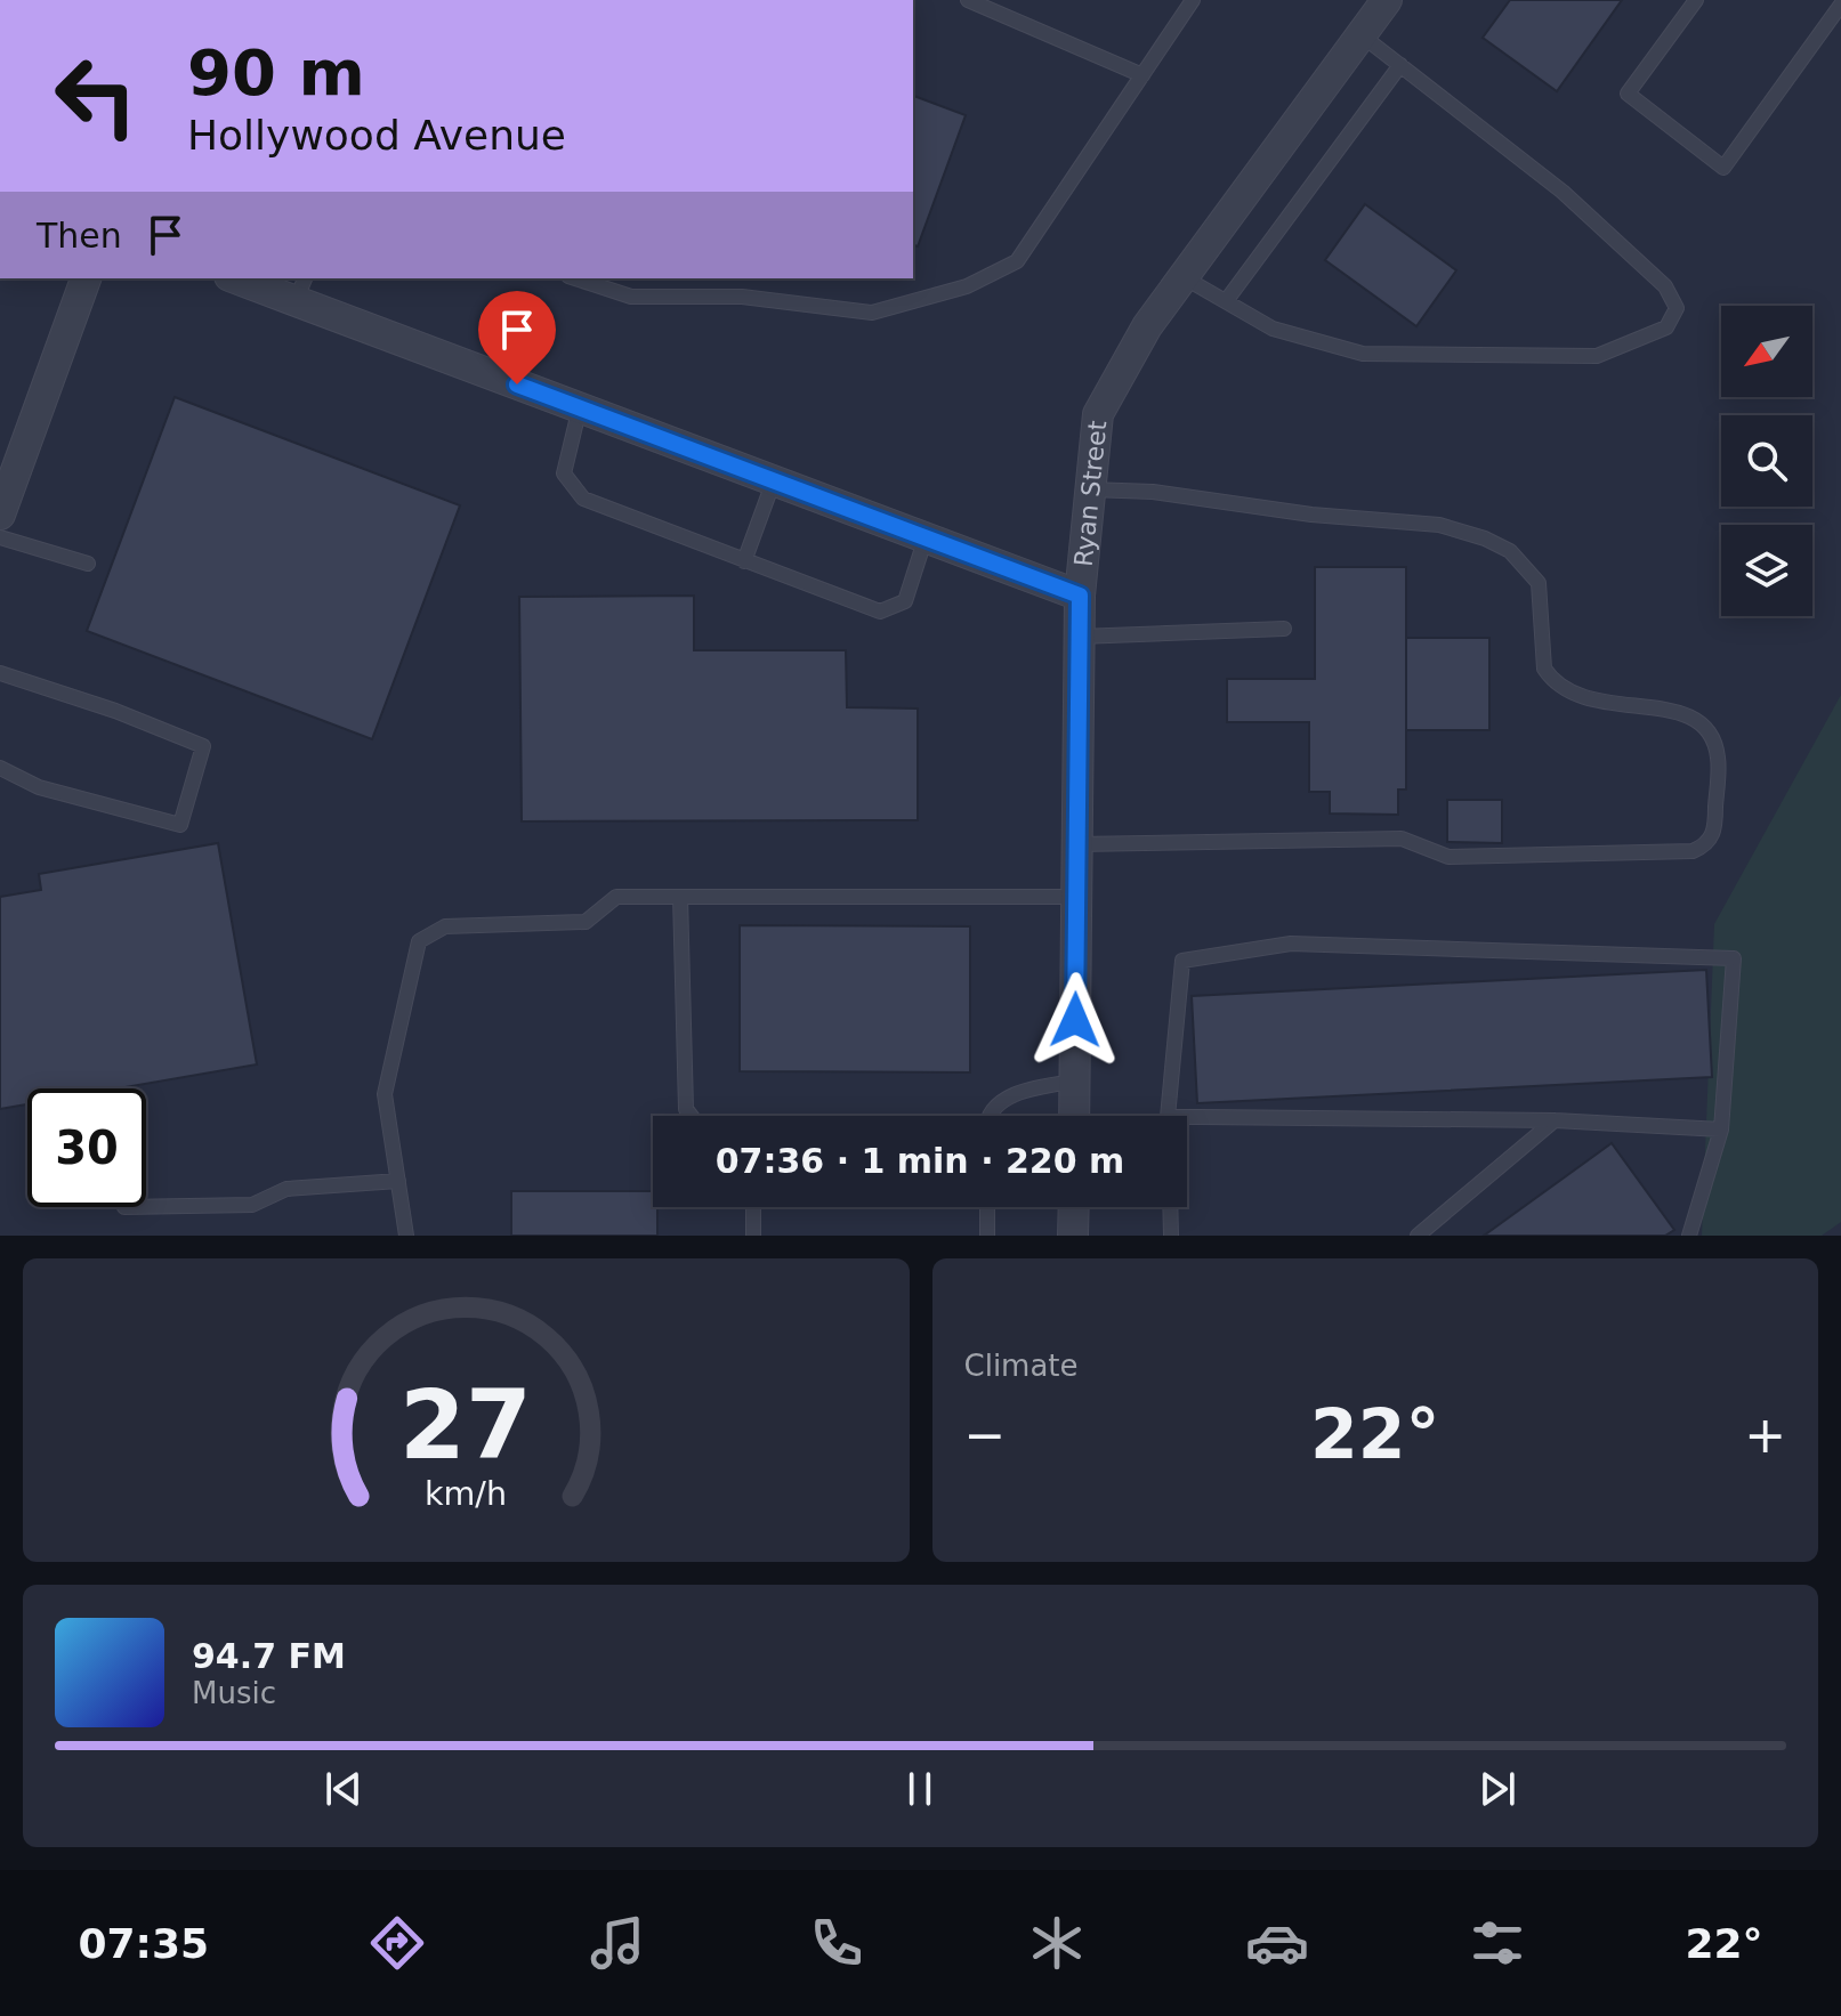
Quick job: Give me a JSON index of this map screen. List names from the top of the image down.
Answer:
{
  "streets": {
    "street": ["Ryan Street"]
  },
  "north": "bottom left",
  "page": {
    "turn": ["90 m", "Hollywood Avenue"],
    "then": "Then",
    "limit": "30",
    "trip": "07:36 · 1 min · 220 m",
    "tile": "Climate",
    "heat": ["−", "22°", "+"],
    "song": ["94.7 FM", "Music"],
    "tabs": ["07:35", "22°"],
    "gauge": ["27", "km/h"]
  }
}
